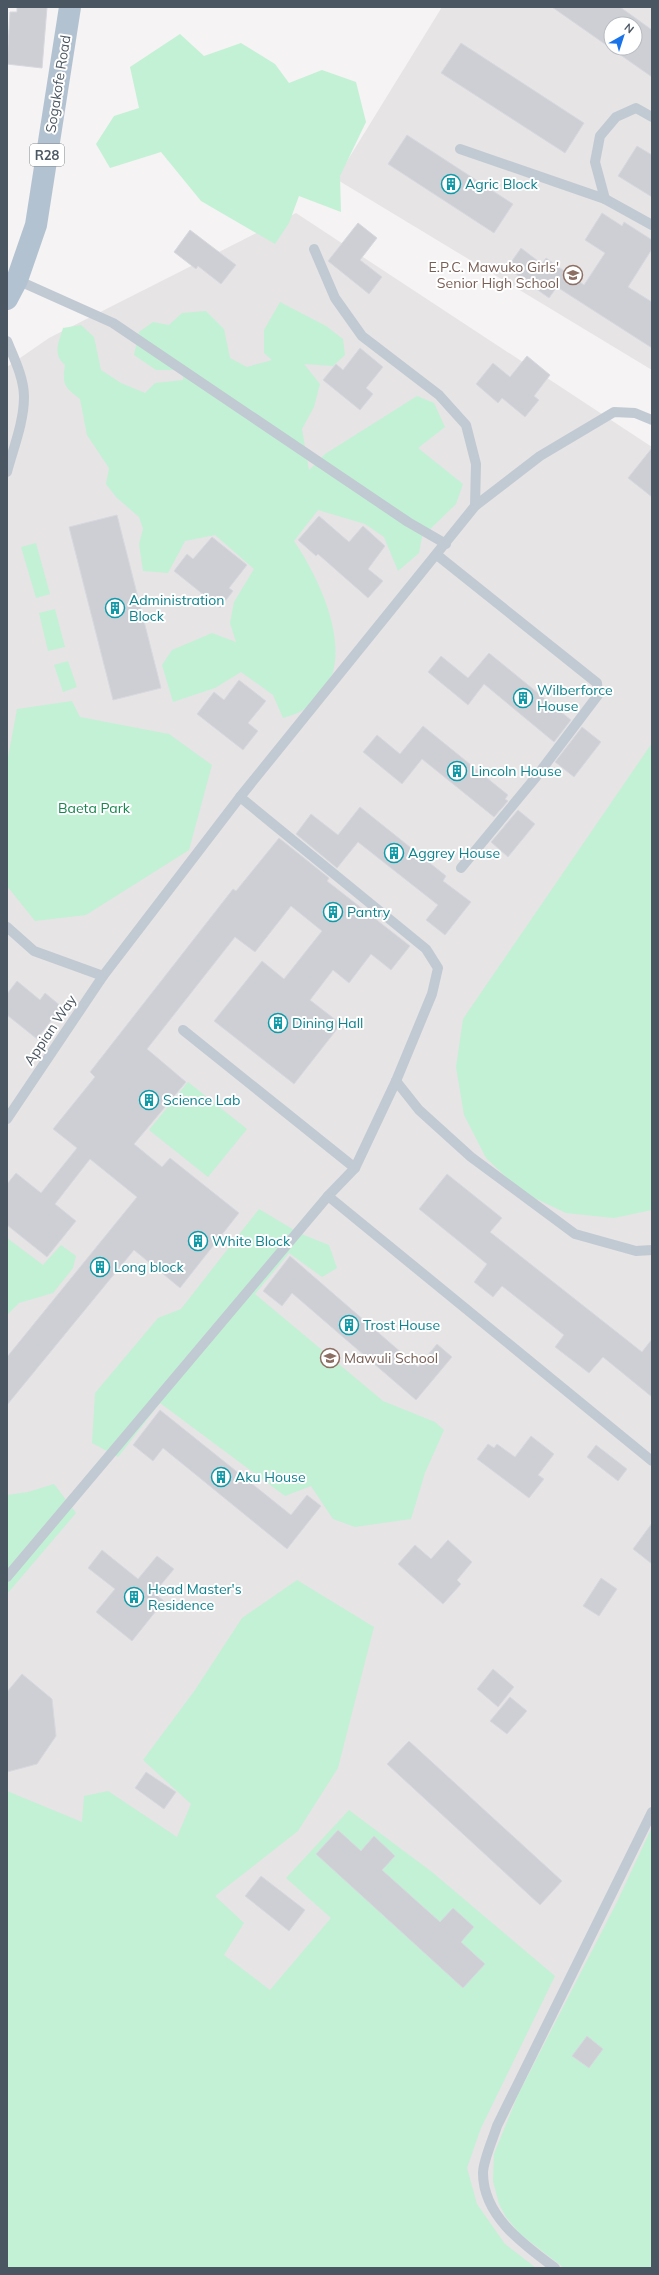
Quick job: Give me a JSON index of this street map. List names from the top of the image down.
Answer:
{
  "streets": {
    "main road": ["Sogakofe Road", "R28"],
    "lane": ["Appian Way"]
  },
  "parks": ["Baeta Park"],
  "places": {
    "building": [
      "Agric Block",
      "Administration Block",
      "Wilberforce House",
      "Lincoln House",
      "Aggrey House",
      "Pantry",
      "Dining Hall",
      "Science Lab",
      "White Block",
      "Long block",
      "Trost House",
      "Aku House",
      "Head Master's Residence"
    ],
    "school or university": ["E.P.C. Mawuko Girls' Senior High School", "Mawuli School"]
  },
  "north": "top right"
}
